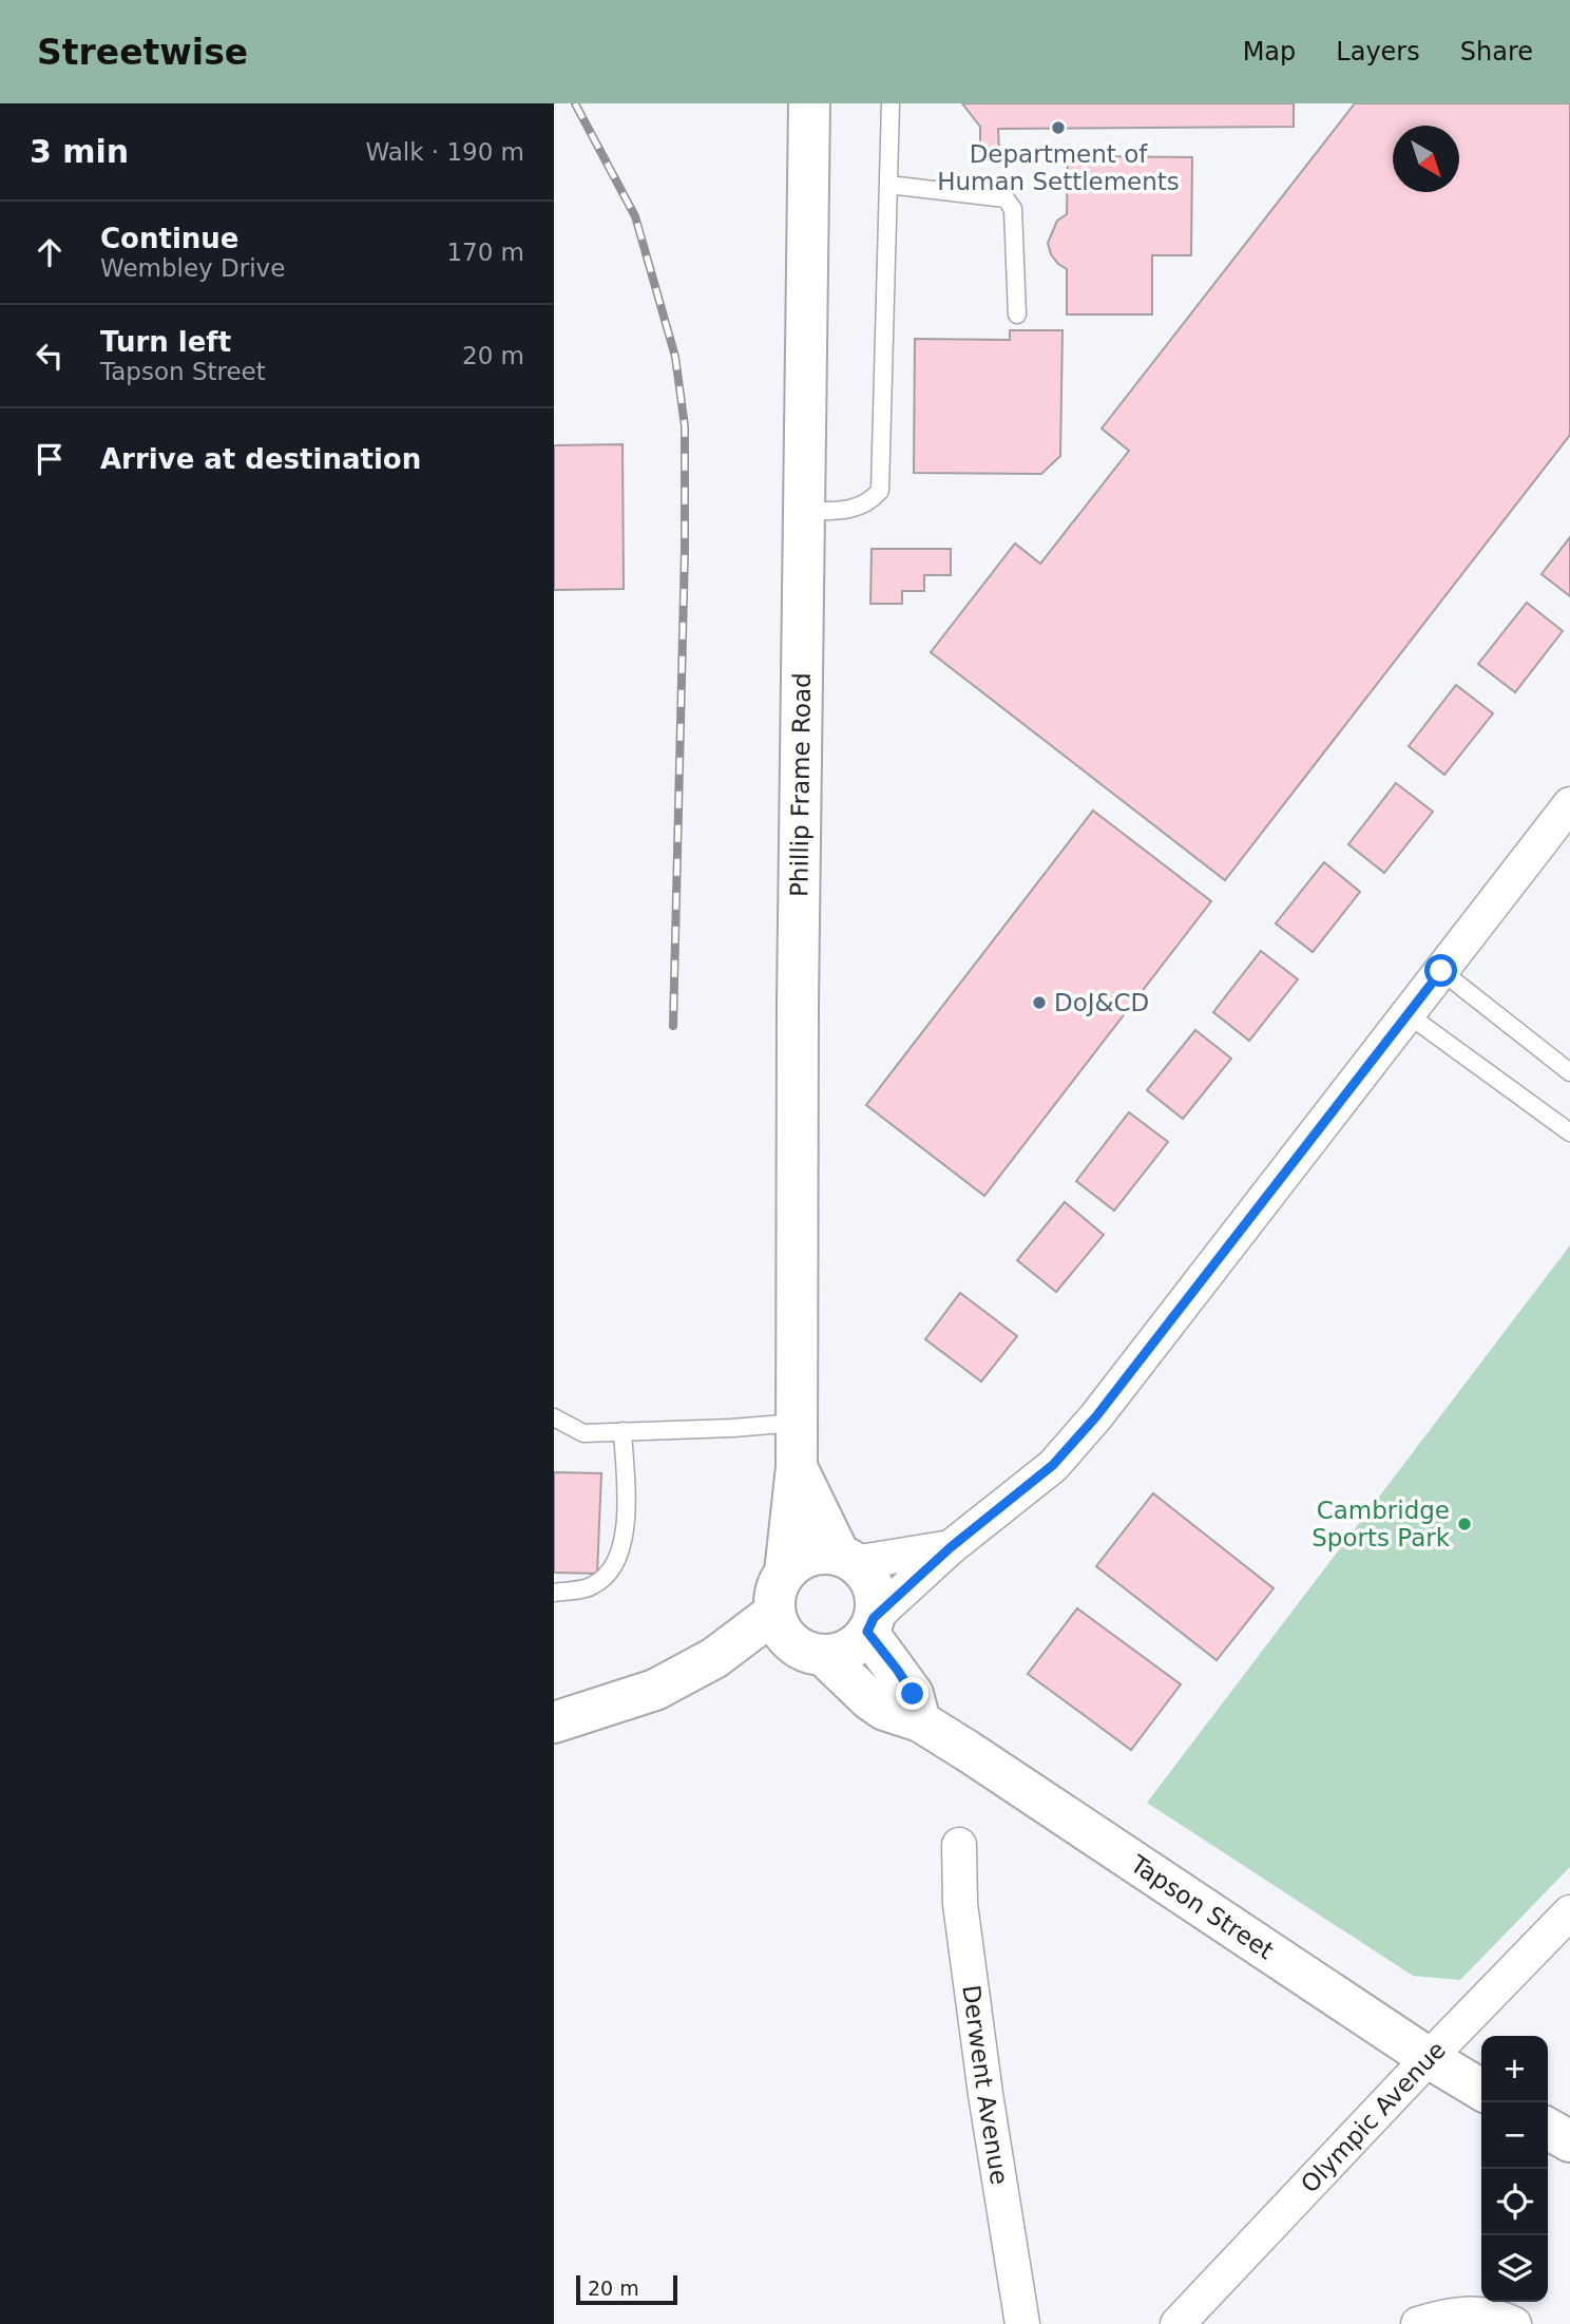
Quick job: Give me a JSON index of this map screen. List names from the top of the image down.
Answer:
{
  "streets": {
    "street": [
      "Phillip Frame Road",
      "Tapson Street",
      "Derwent Avenue",
      "Olympic Avenue"
    ]
  },
  "crossings": [
    ["Phillip Frame Road", "Tapson Street"],
    ["Tapson Street", "Olympic Avenue"]
  ],
  "places": ["Department of Human Settlements", "DoJ&CD", "Cambridge Sports Park"],
  "scale_bar": "20 m",
  "north": "bottom right",
  "page": {
    "header": "Streetwise",
    "nav": ["Map", "Layers", "Share"],
    "heading": ["3 min", "Walk · 190 m"],
    "list": [
      ["Continue", "Wembley Drive", "170 m"],
      ["Turn left", "Tapson Street", "20 m"],
      "Arrive at destination"
    ],
    "map_buttons": ["+", "−"],
    "scale": "20 m"
  }
}
